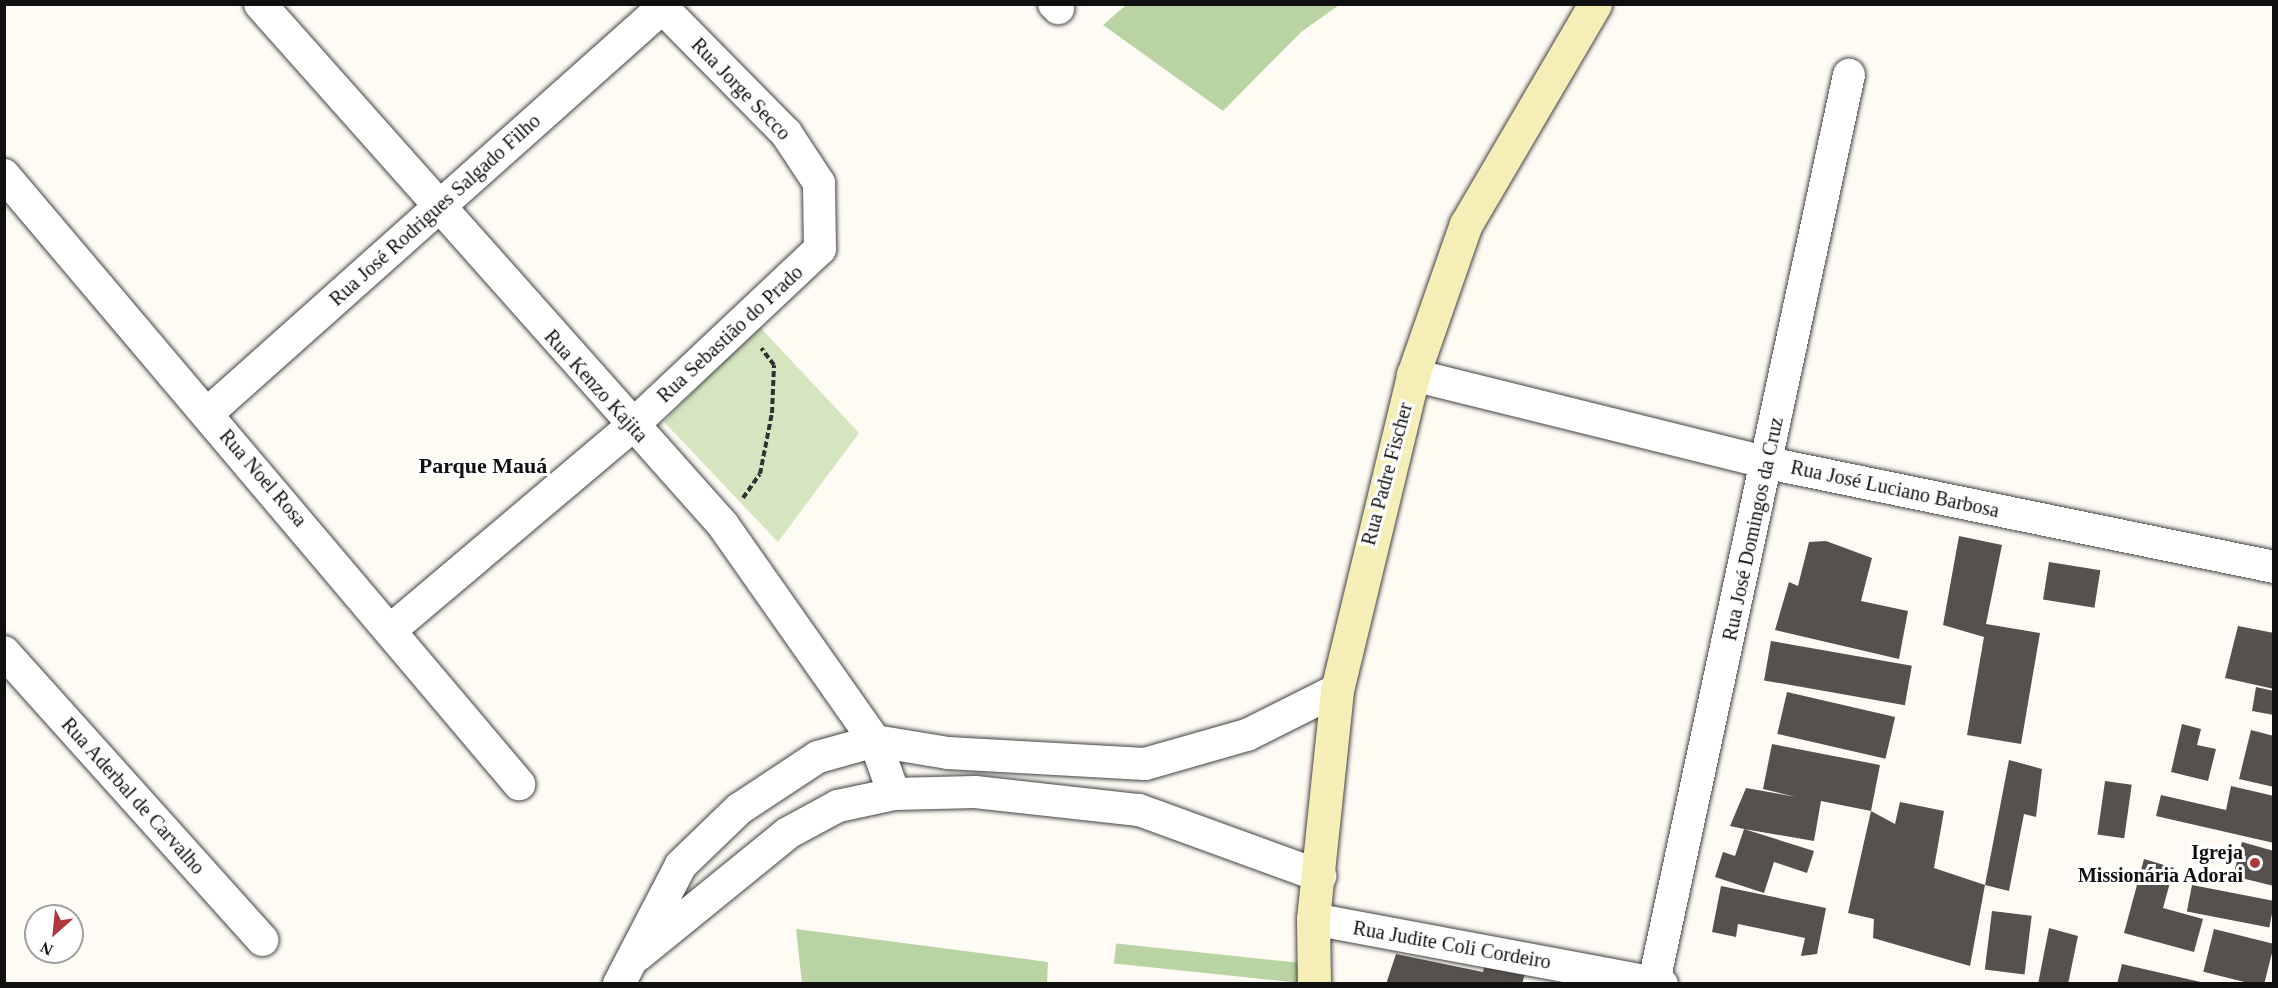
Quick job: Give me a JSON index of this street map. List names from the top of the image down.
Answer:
{
  "streets": {
    "main road": ["Rua Padre Fischer"],
    "street": [
      "Rua Jorge Secco",
      "Rua José Rodrigues Salgado Filho",
      "Rua Sebastião do Prado",
      "Rua Kenzo Kajita",
      "Rua Noel Rosa",
      "Rua José Luciano Barbosa",
      "Rua José Domingos da Cruz",
      "Rua Aderbal de Carvalho",
      "Rua Judite Coli Cordeiro"
    ]
  },
  "crossings": [
    ["Rua Jorge Secco", "Rua José Rodrigues Salgado Filho"],
    ["Rua Jorge Secco", "Rua Sebastião do Prado"],
    ["Rua José Rodrigues Salgado Filho", "Rua Kenzo Kajita"],
    ["Rua José Rodrigues Salgado Filho", "Rua Noel Rosa"],
    ["Rua Sebastião do Prado", "Rua Kenzo Kajita"],
    ["Rua Sebastião do Prado", "Rua Noel Rosa"],
    ["Rua Padre Fischer", "Rua José Luciano Barbosa"],
    ["Rua Padre Fischer", "Rua Judite Coli Cordeiro"],
    ["Rua José Luciano Barbosa", "Rua José Domingos da Cruz"],
    ["Rua José Domingos da Cruz", "Rua Judite Coli Cordeiro"]
  ],
  "districts": ["Parque Mauá"],
  "places": ["Igreja Missionária Adorai"],
  "north": "bottom left"
}
